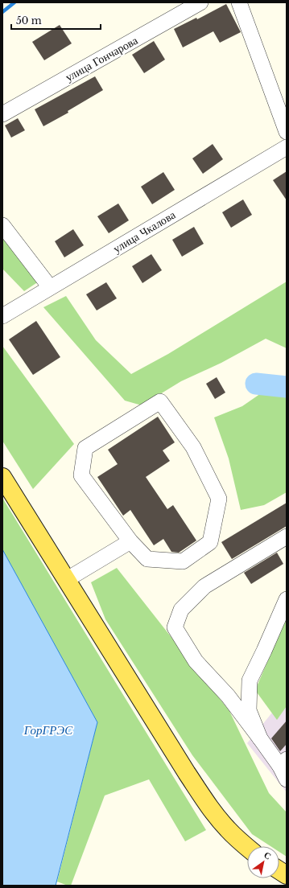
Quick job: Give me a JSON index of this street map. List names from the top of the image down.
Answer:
{
  "streets": {
    "street": ["улица Гончарова", "улица Чкалова"]
  },
  "water": ["ГорГРЭС"],
  "scale_bar": "50 m",
  "north": "top right"
}
